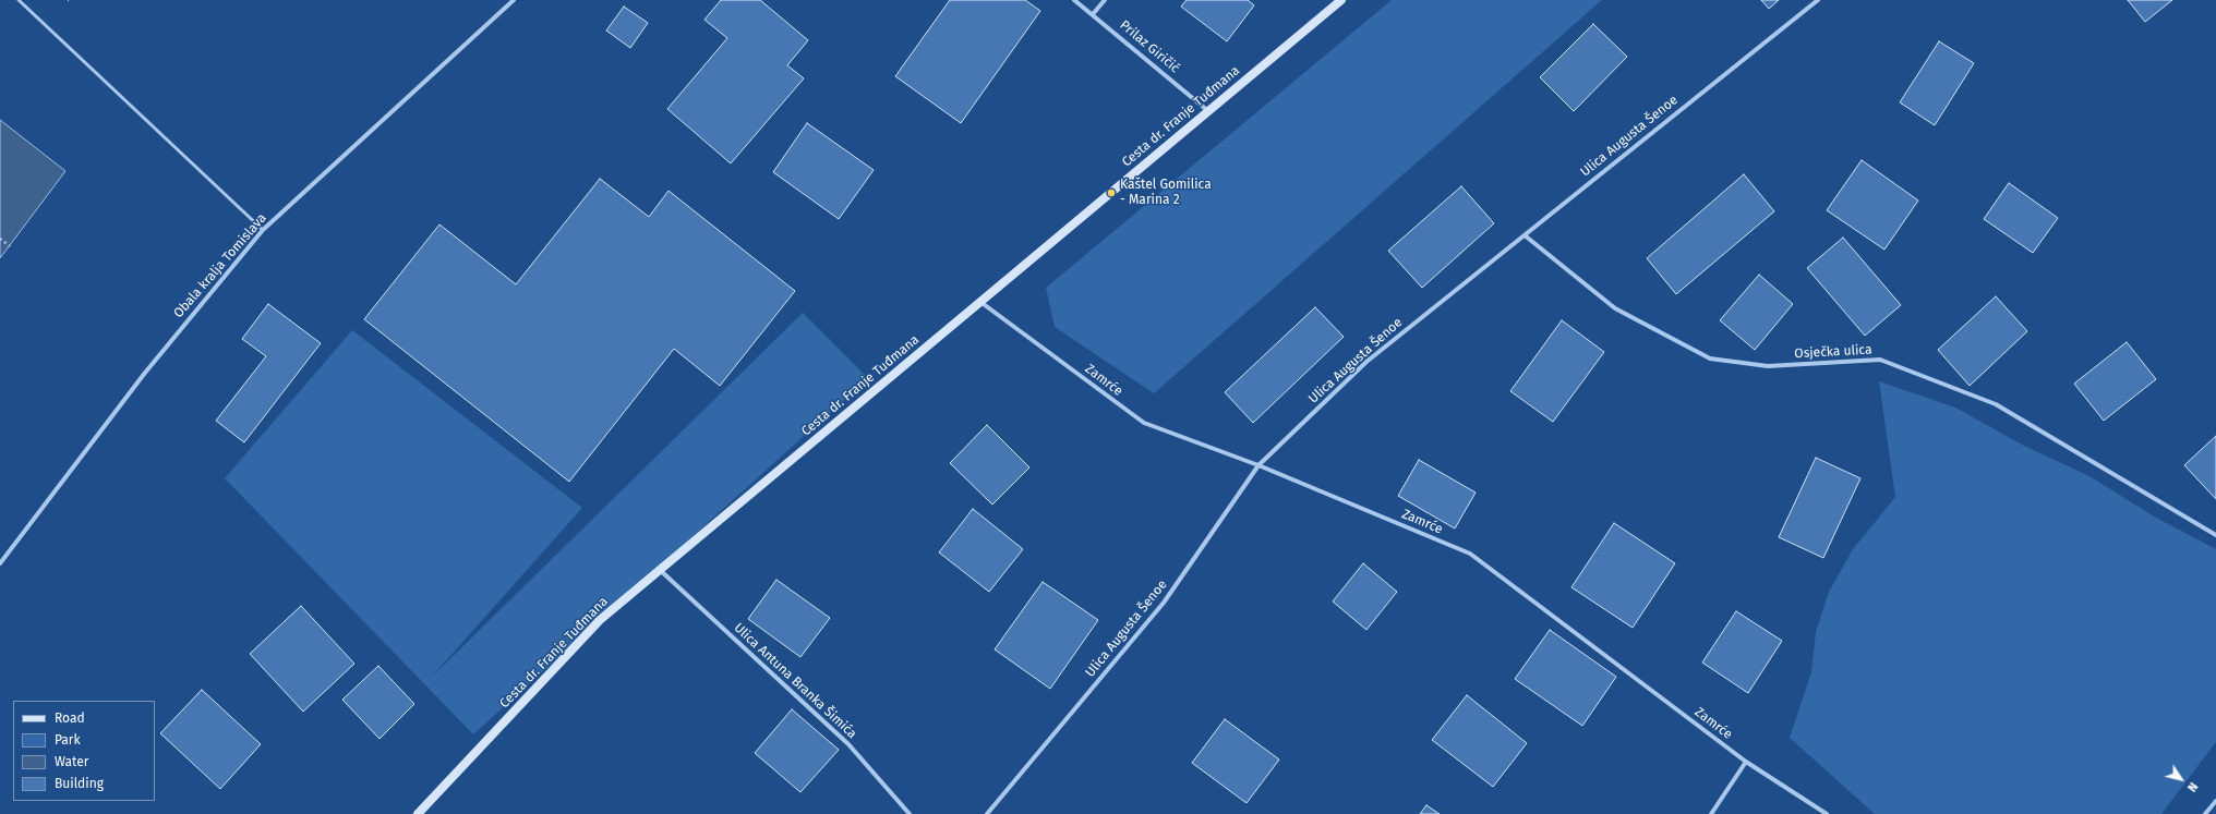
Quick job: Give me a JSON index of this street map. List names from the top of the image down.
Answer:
{
  "streets": {
    "main road": ["Cesta dr. Franje Tuđmana"],
    "street": [
      "Prilaz Giričić",
      "Ulica Augusta Šenoe",
      "Obala kralja Tomislava",
      "Osječka ulica",
      "Zamrće",
      "Ulica Antuna Branka Šimića"
    ]
  },
  "crossings": [
    ["Prilaz Giričić", "Cesta dr. Franje Tuđmana"],
    ["Cesta dr. Franje Tuđmana", "Zamrće"],
    ["Cesta dr. Franje Tuđmana", "Ulica Antuna Branka Šimića"],
    ["Ulica Augusta Šenoe", "Osječka ulica"],
    ["Ulica Augusta Šenoe", "Zamrće"]
  ],
  "places": ["Kaštel Gomilica - Marina 2"],
  "legend": [
    "Road",
    "Park",
    "Water",
    "Building"
  ],
  "north": "bottom right"
}
